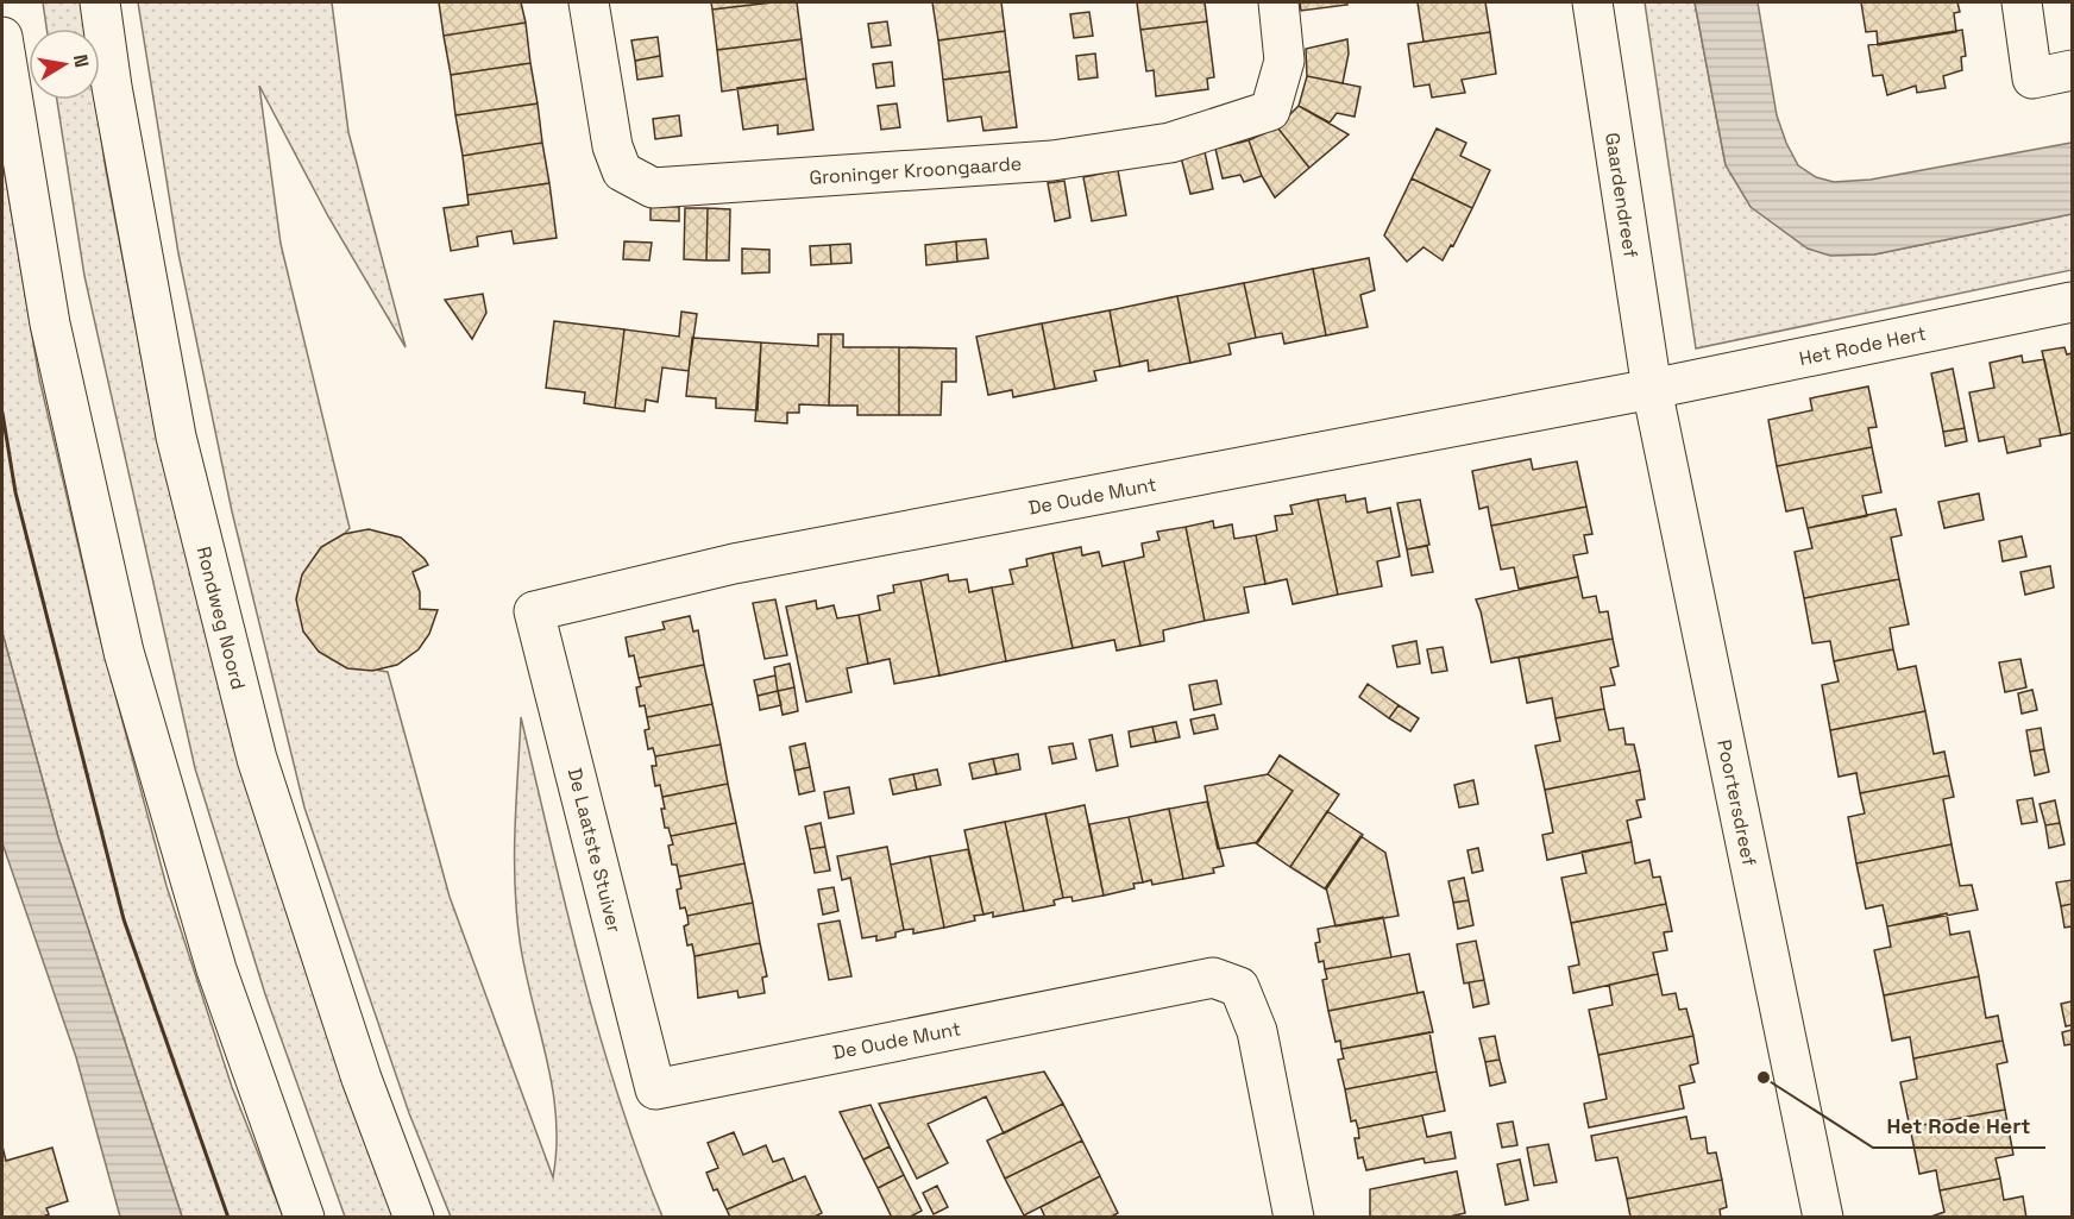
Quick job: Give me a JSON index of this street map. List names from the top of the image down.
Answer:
{
  "streets": {
    "street": [
      "Groninger Kroongaarde",
      "Gaardendreef",
      "Het Rode Hert",
      "De Oude Munt",
      "Rondweg Noord",
      "Poortersdreef",
      "De Laatste Stuiver"
    ]
  },
  "crossings": [
    ["Gaardendreef", "Het Rode Hert"],
    ["Gaardendreef", "De Oude Munt"],
    ["Gaardendreef", "Poortersdreef"],
    ["Het Rode Hert", "De Oude Munt"],
    ["Het Rode Hert", "Poortersdreef"],
    ["De Oude Munt", "Poortersdreef"],
    ["De Oude Munt", "De Laatste Stuiver"]
  ],
  "places": ["Het Rode Hert"],
  "north": "right"
}
